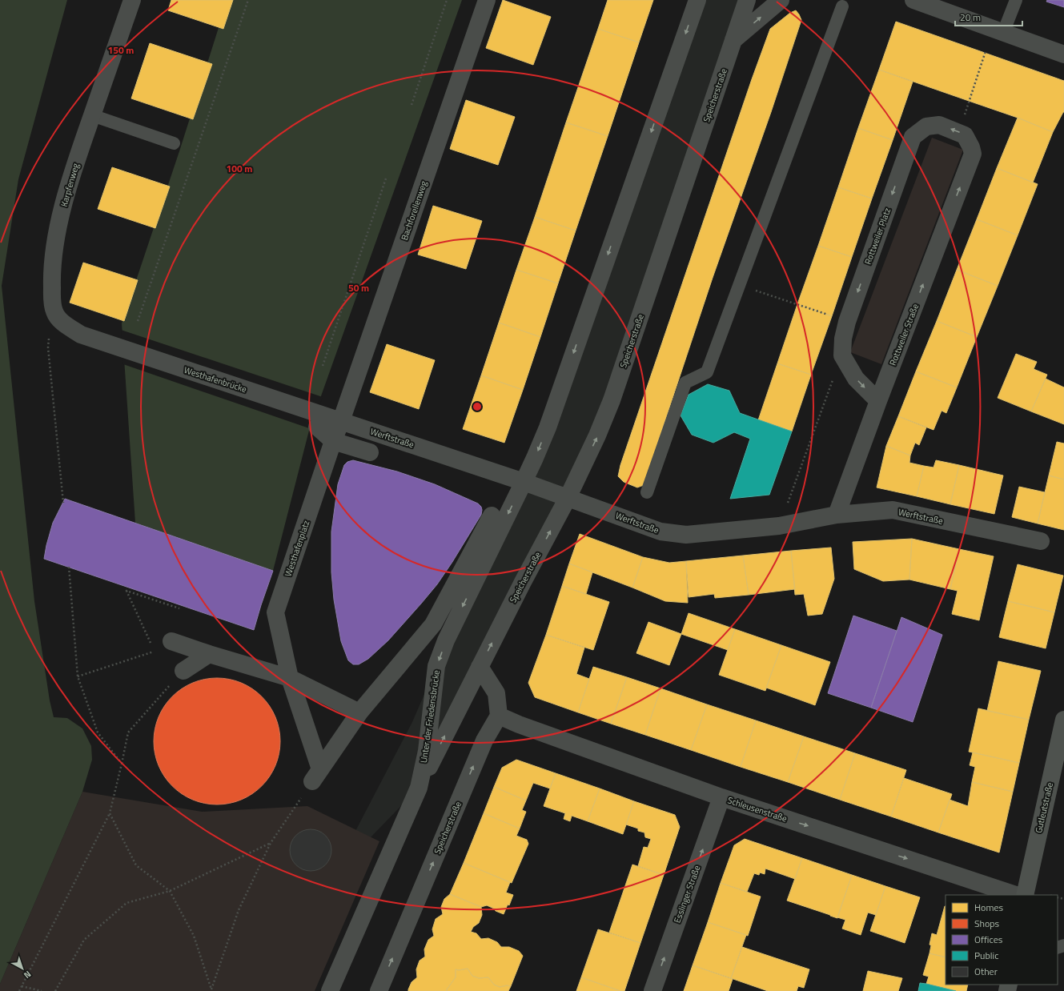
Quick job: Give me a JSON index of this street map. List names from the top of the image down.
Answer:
{
  "streets": {
    "main road": ["Gutleutstraße"],
    "street": [
      "Speicherstraße",
      "Karpfenweg",
      "Bachforellenweg",
      "Rottweiler Platz",
      "Rottweiler Straße",
      "Westhafenbrücke",
      "Werftstraße",
      "Westhafenplatz",
      "Unter der Friedensbrücke",
      "Schleusenstraße",
      "Esslinger Straße"
    ]
  },
  "crossings": [
    ["Speicherstraße", "Werftstraße"],
    ["Speicherstraße", "Unter der Friedensbrücke"],
    ["Speicherstraße", "Schleusenstraße"],
    ["Karpfenweg", "Westhafenbrücke"],
    ["Bachforellenweg", "Werftstraße"],
    ["Bachforellenweg", "Westhafenplatz"],
    ["Rottweiler Platz", "Rottweiler Straße"],
    ["Rottweiler Straße", "Werftstraße"],
    ["Westhafenbrücke", "Werftstraße"],
    ["Werftstraße", "Westhafenplatz"],
    ["Werftstraße", "Unter der Friedensbrücke"],
    ["Schleusenstraße", "Esslinger Straße"]
  ],
  "one_way": ["Rottweiler Straße", "Schleusenstraße", "Esslinger Straße"],
  "legend": [
    "Homes",
    "Shops",
    "Offices",
    "Public",
    "Other"
  ],
  "scale_bar": "20 m",
  "north": "bottom right",
  "rings": ["150 m", "100 m", "50 m"]
}
